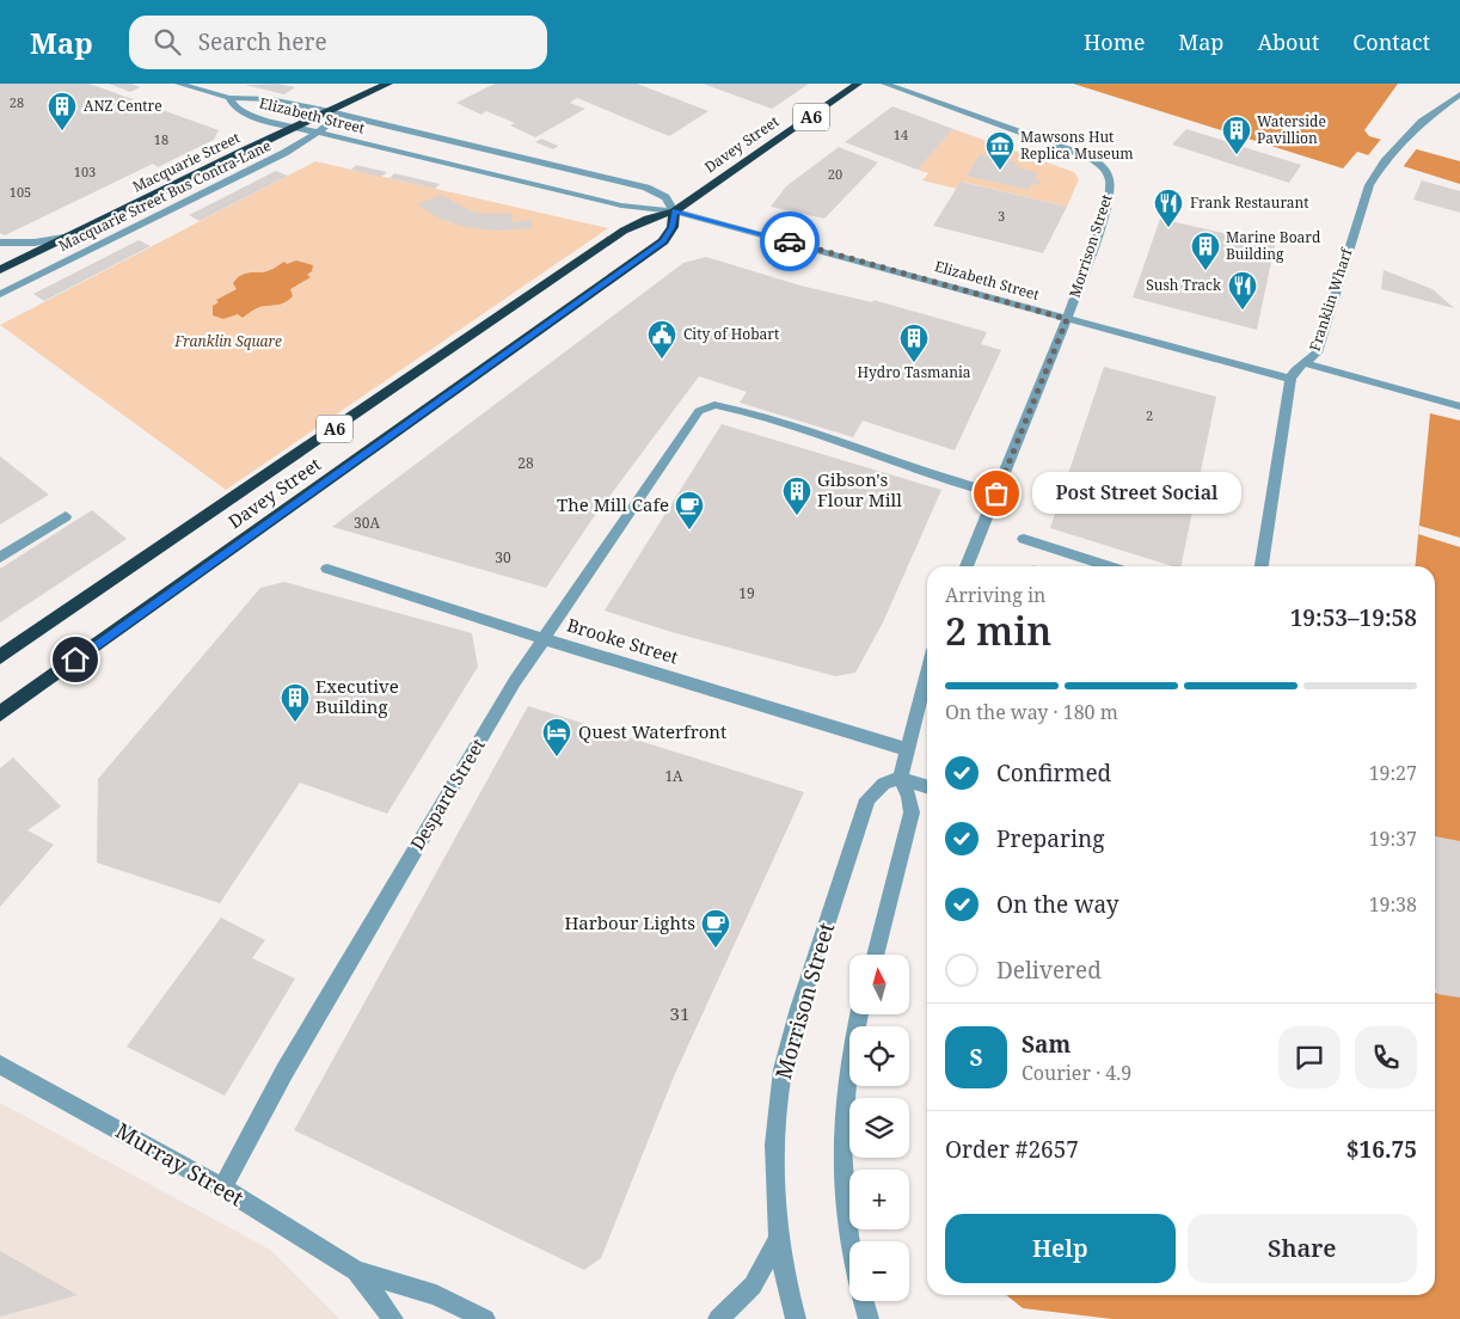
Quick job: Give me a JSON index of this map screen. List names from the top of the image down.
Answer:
{
  "streets": {
    "highway": ["A6", "Davey Street", "Macquarie Street"],
    "street": [
      "Elizabeth Street",
      "Macquarie Street Bus Contra-Lane",
      "Morrison Street",
      "Franklin Wharf",
      "Brooke Street",
      "Despard Street",
      "Murray Street"
    ]
  },
  "crossings": [
    ["Elizabeth Street", "Davey Street"],
    ["Elizabeth Street", "Macquarie Street"],
    ["Elizabeth Street", "Macquarie Street Bus Contra-Lane"],
    ["Elizabeth Street", "Morrison Street"],
    ["Elizabeth Street", "Franklin Wharf"],
    ["Morrison Street", "Despard Street"],
    ["Brooke Street", "Despard Street"],
    ["Despard Street", "Murray Street"]
  ],
  "parks": ["Franklin Square"],
  "places": {
    "building": [
      "ANZ Centre",
      "Waterside Pavillion",
      "Marine Board Building",
      "Hydro Tasmania",
      "Gibson's Flour Mill",
      "Executive Building"
    ],
    "museum": ["Mawsons Hut Replica Museum"],
    "restaurant": ["Frank Restaurant", "Sush Track"],
    "public building": ["City of Hobart"],
    "other": ["Post Street Social"],
    "cafe": ["The Mill Cafe", "Harbour Lights"],
    "hotel": ["Quest Waterfront"]
  },
  "house_numbers": [
    "28",
    "14",
    "18",
    "103",
    "20",
    "105",
    "3",
    "2",
    "28",
    "30A",
    "30",
    "19",
    "1A",
    "31"
  ],
  "north": "top",
  "page": {
    "header": "Map",
    "search": "Search here",
    "nav": [
      "Home",
      "Map",
      "About",
      "Contact"
    ],
    "bubble": "Post Street Social",
    "heading": ["2 min", "Arriving in", "19:53–19:58"],
    "panel": [
      "Sam",
      "Courier · 4.9",
      "Order #2657",
      "$16.75"
    ],
    "bar": "On the way · 180 m",
    "list": [
      ["Confirmed", "19:27"],
      ["Preparing", "19:37"],
      ["On the way", "19:38"],
      "Delivered"
    ],
    "map_buttons": ["+", "−"],
    "round": "S",
    "buttons": ["Help", "Share"]
  }
}
